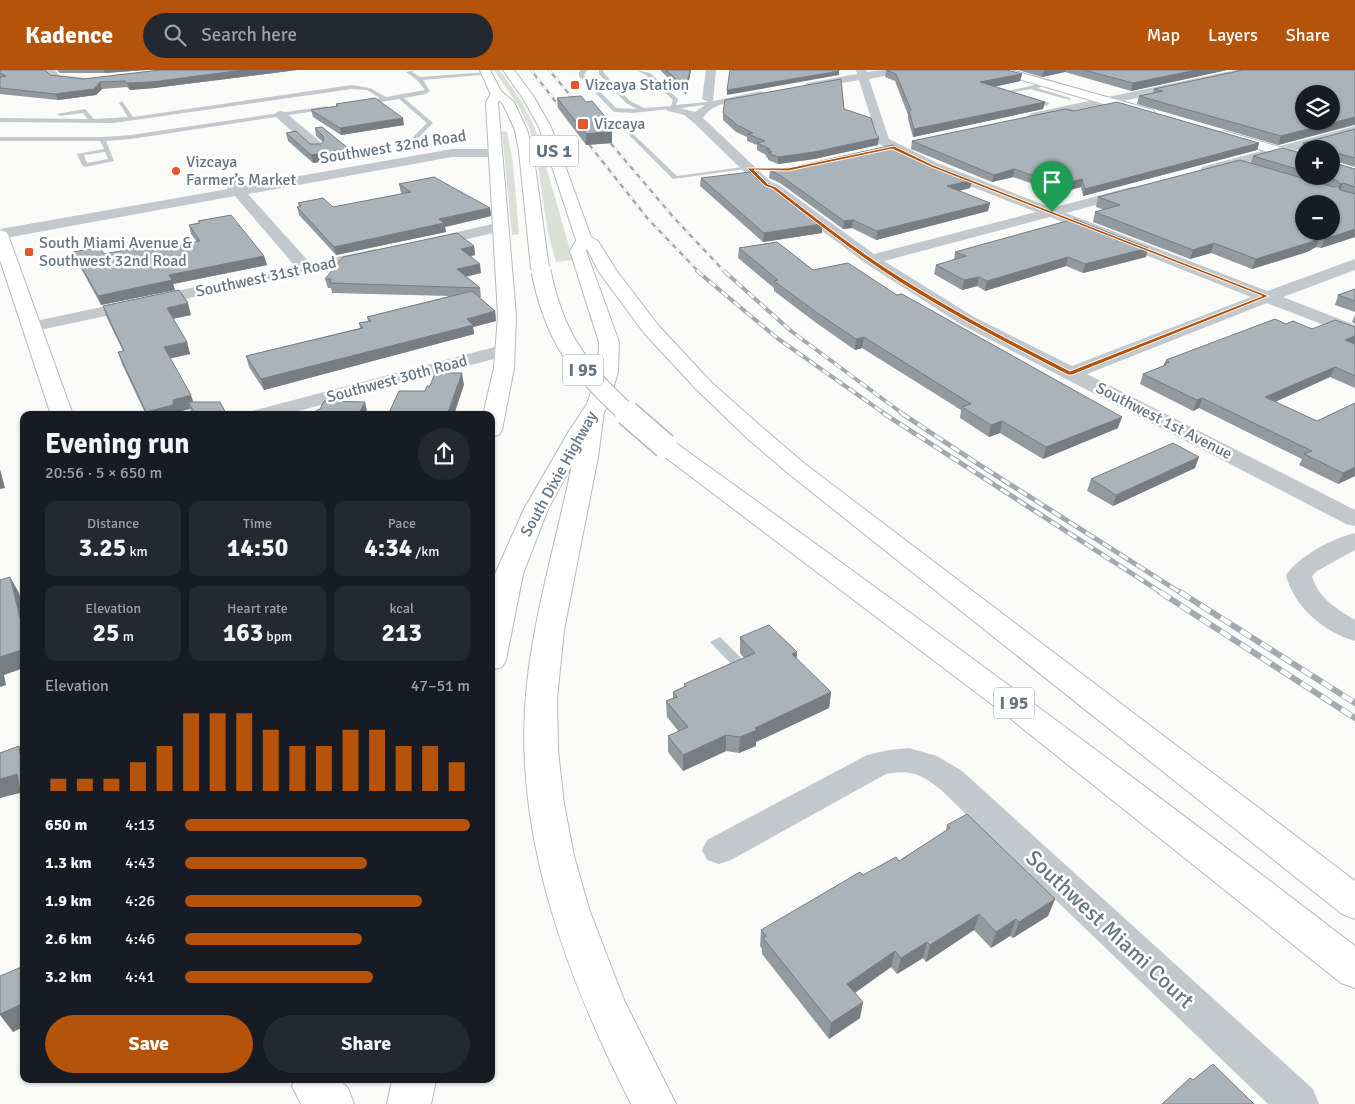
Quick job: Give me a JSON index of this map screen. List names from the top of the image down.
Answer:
{
  "streets": {
    "main road": ["US 1", "I 95", "South Dixie Highway"],
    "street": [
      "Southwest 32nd Road",
      "Southwest 31st Road",
      "Southwest 30th Road",
      "Southwest 1st Avenue",
      "Southwest Miami Court"
    ]
  },
  "crossings": [
    ["I 95", "South Dixie Highway"]
  ],
  "places": {
    "transit": ["Vizcaya Station", "Vizcaya", "South Miami Avenue & Southwest 32nd Road"],
    "other": ["Vizcaya Farmer’s Market"]
  },
  "page": {
    "header": "Kadence",
    "search": "Search here",
    "nav": ["Map", "Layers", "Share"],
    "map_buttons": ["+", "−"],
    "heading": ["Evening run", "20:56 · 5 × 650 m"],
    "stats": [
      ["Distance", "3.25 km"],
      ["Time", "14:50"],
      ["Pace", "4:34 /km"],
      ["Elevation", "25 m"],
      ["Heart rate", "163 bpm"],
      ["kcal", "213"]
    ],
    "chart": ["Elevation", "47–51 m"],
    "list": [
      {
        "name": "650 m",
        "note": "4:13"
      },
      {
        "name": "1.3 km",
        "note": "4:43"
      },
      {
        "name": "1.9 km",
        "note": "4:26"
      },
      {
        "name": "2.6 km",
        "note": "4:46"
      },
      {
        "name": "3.2 km",
        "note": "4:41"
      }
    ],
    "buttons": ["Save", "Share"]
  }
}
